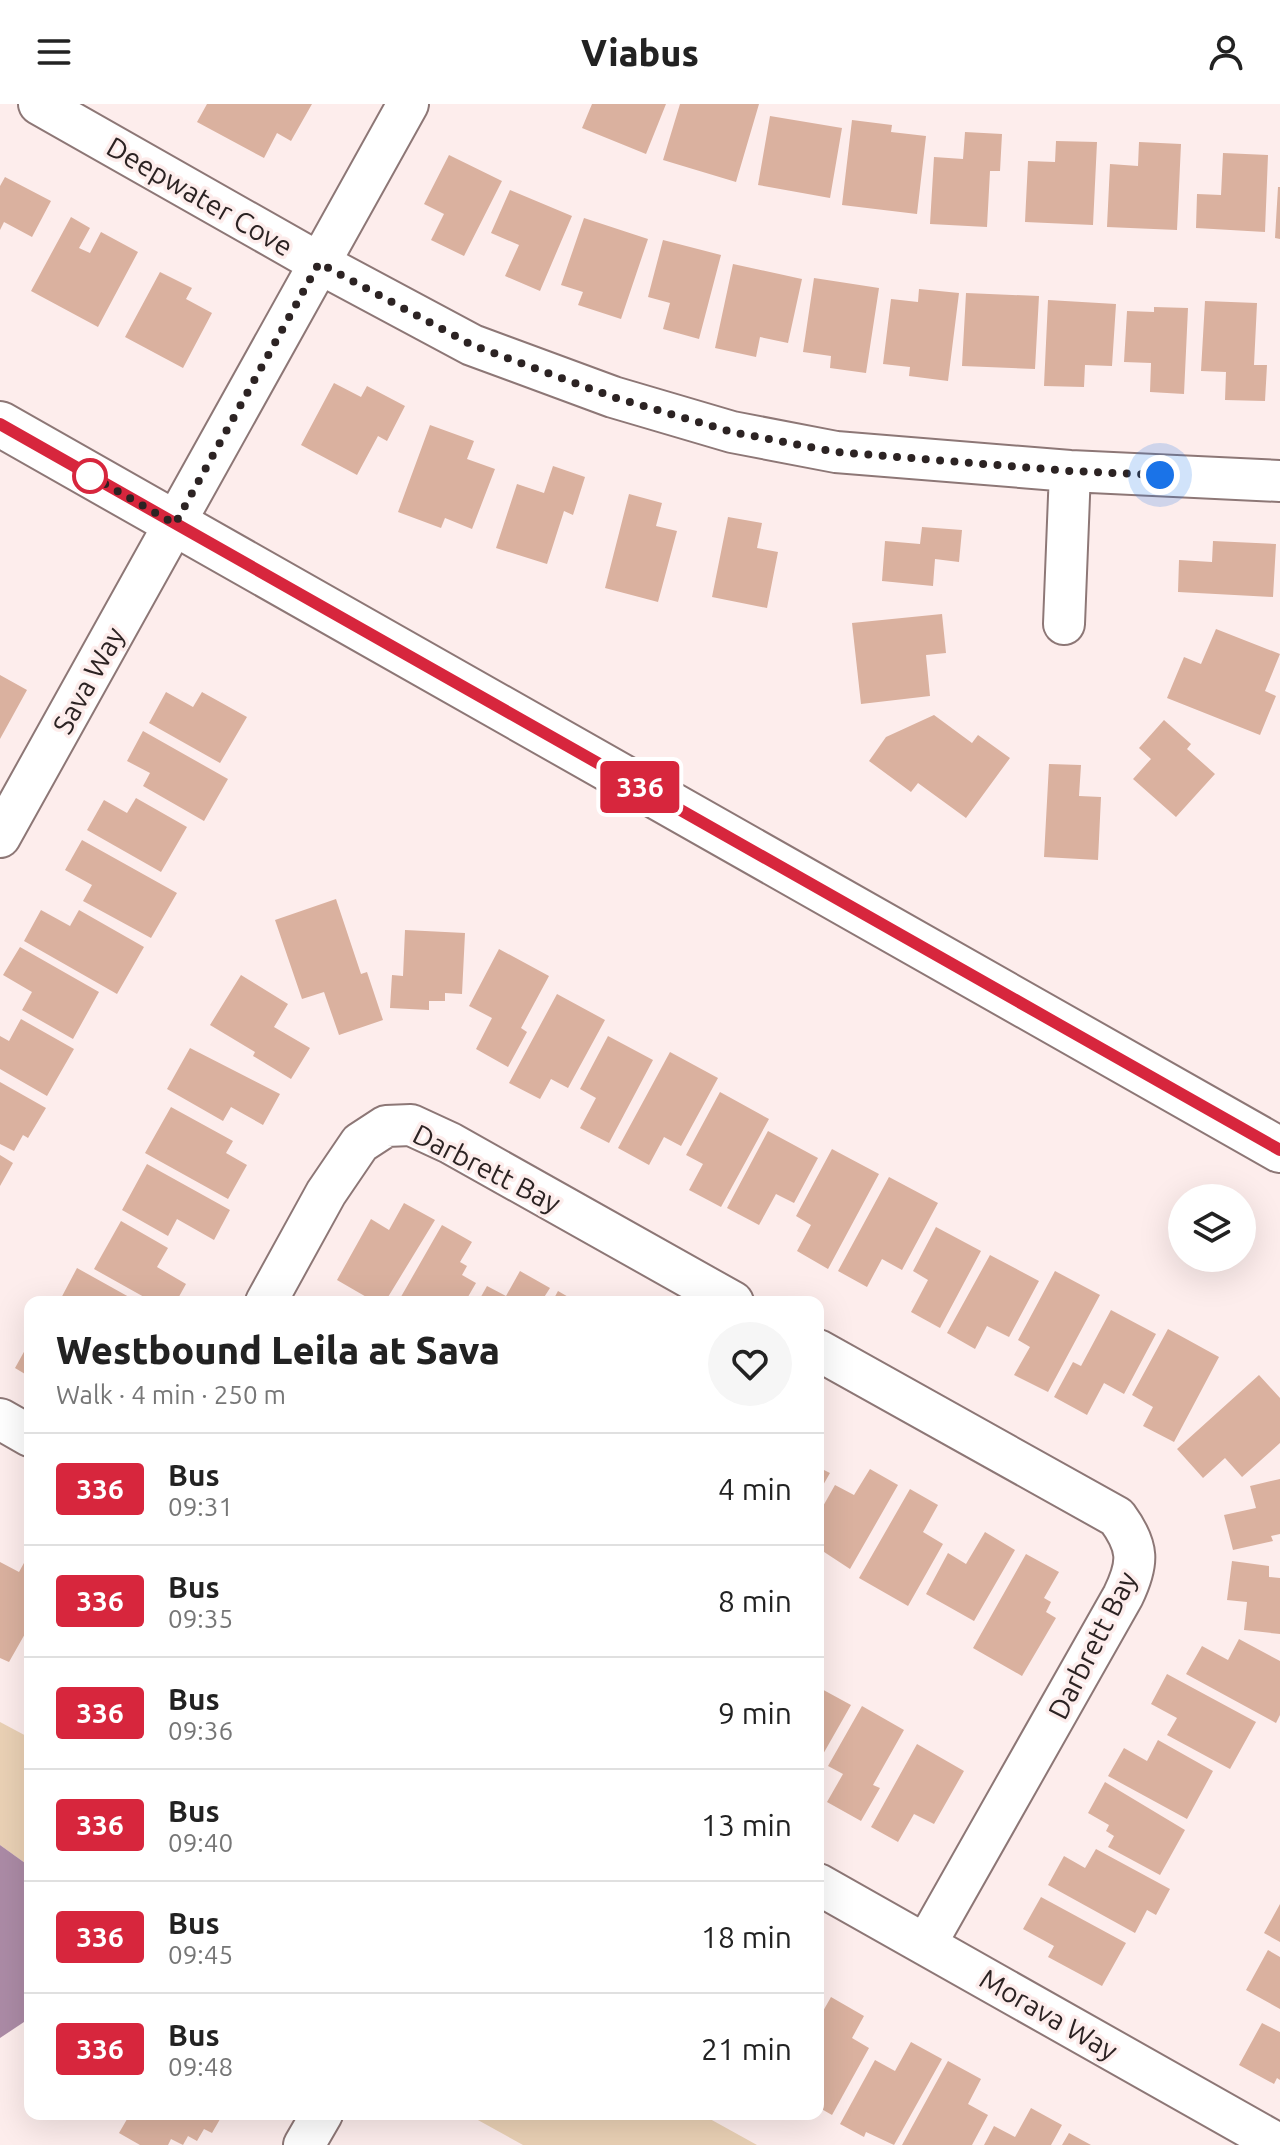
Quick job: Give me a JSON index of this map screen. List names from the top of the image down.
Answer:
{
  "streets": {
    "street": [
      "Deepwater Cove",
      "Sava Way",
      "Darbrett Bay",
      "Morava Way"
    ]
  },
  "crossings": [
    ["Deepwater Cove", "Sava Way"],
    ["Darbrett Bay", "Morava Way"]
  ],
  "lines": ["bus line 336"],
  "page": {
    "header": "Viabus",
    "on_map": "336",
    "heading": ["Westbound Leila at Sava", "Walk · 4 min · 250 m"],
    "list": [
      {
        "mark": "336",
        "name": "Bus",
        "note": "09:31",
        "value": "4 min"
      },
      {
        "mark": "336",
        "name": "Bus",
        "note": "09:35",
        "value": "8 min"
      },
      {
        "mark": "336",
        "name": "Bus",
        "note": "09:36",
        "value": "9 min"
      },
      {
        "mark": "336",
        "name": "Bus",
        "note": "09:40",
        "value": "13 min"
      },
      {
        "mark": "336",
        "name": "Bus",
        "note": "09:45",
        "value": "18 min"
      },
      {
        "mark": "336",
        "name": "Bus",
        "note": "09:48",
        "value": "21 min"
      }
    ]
  }
}
